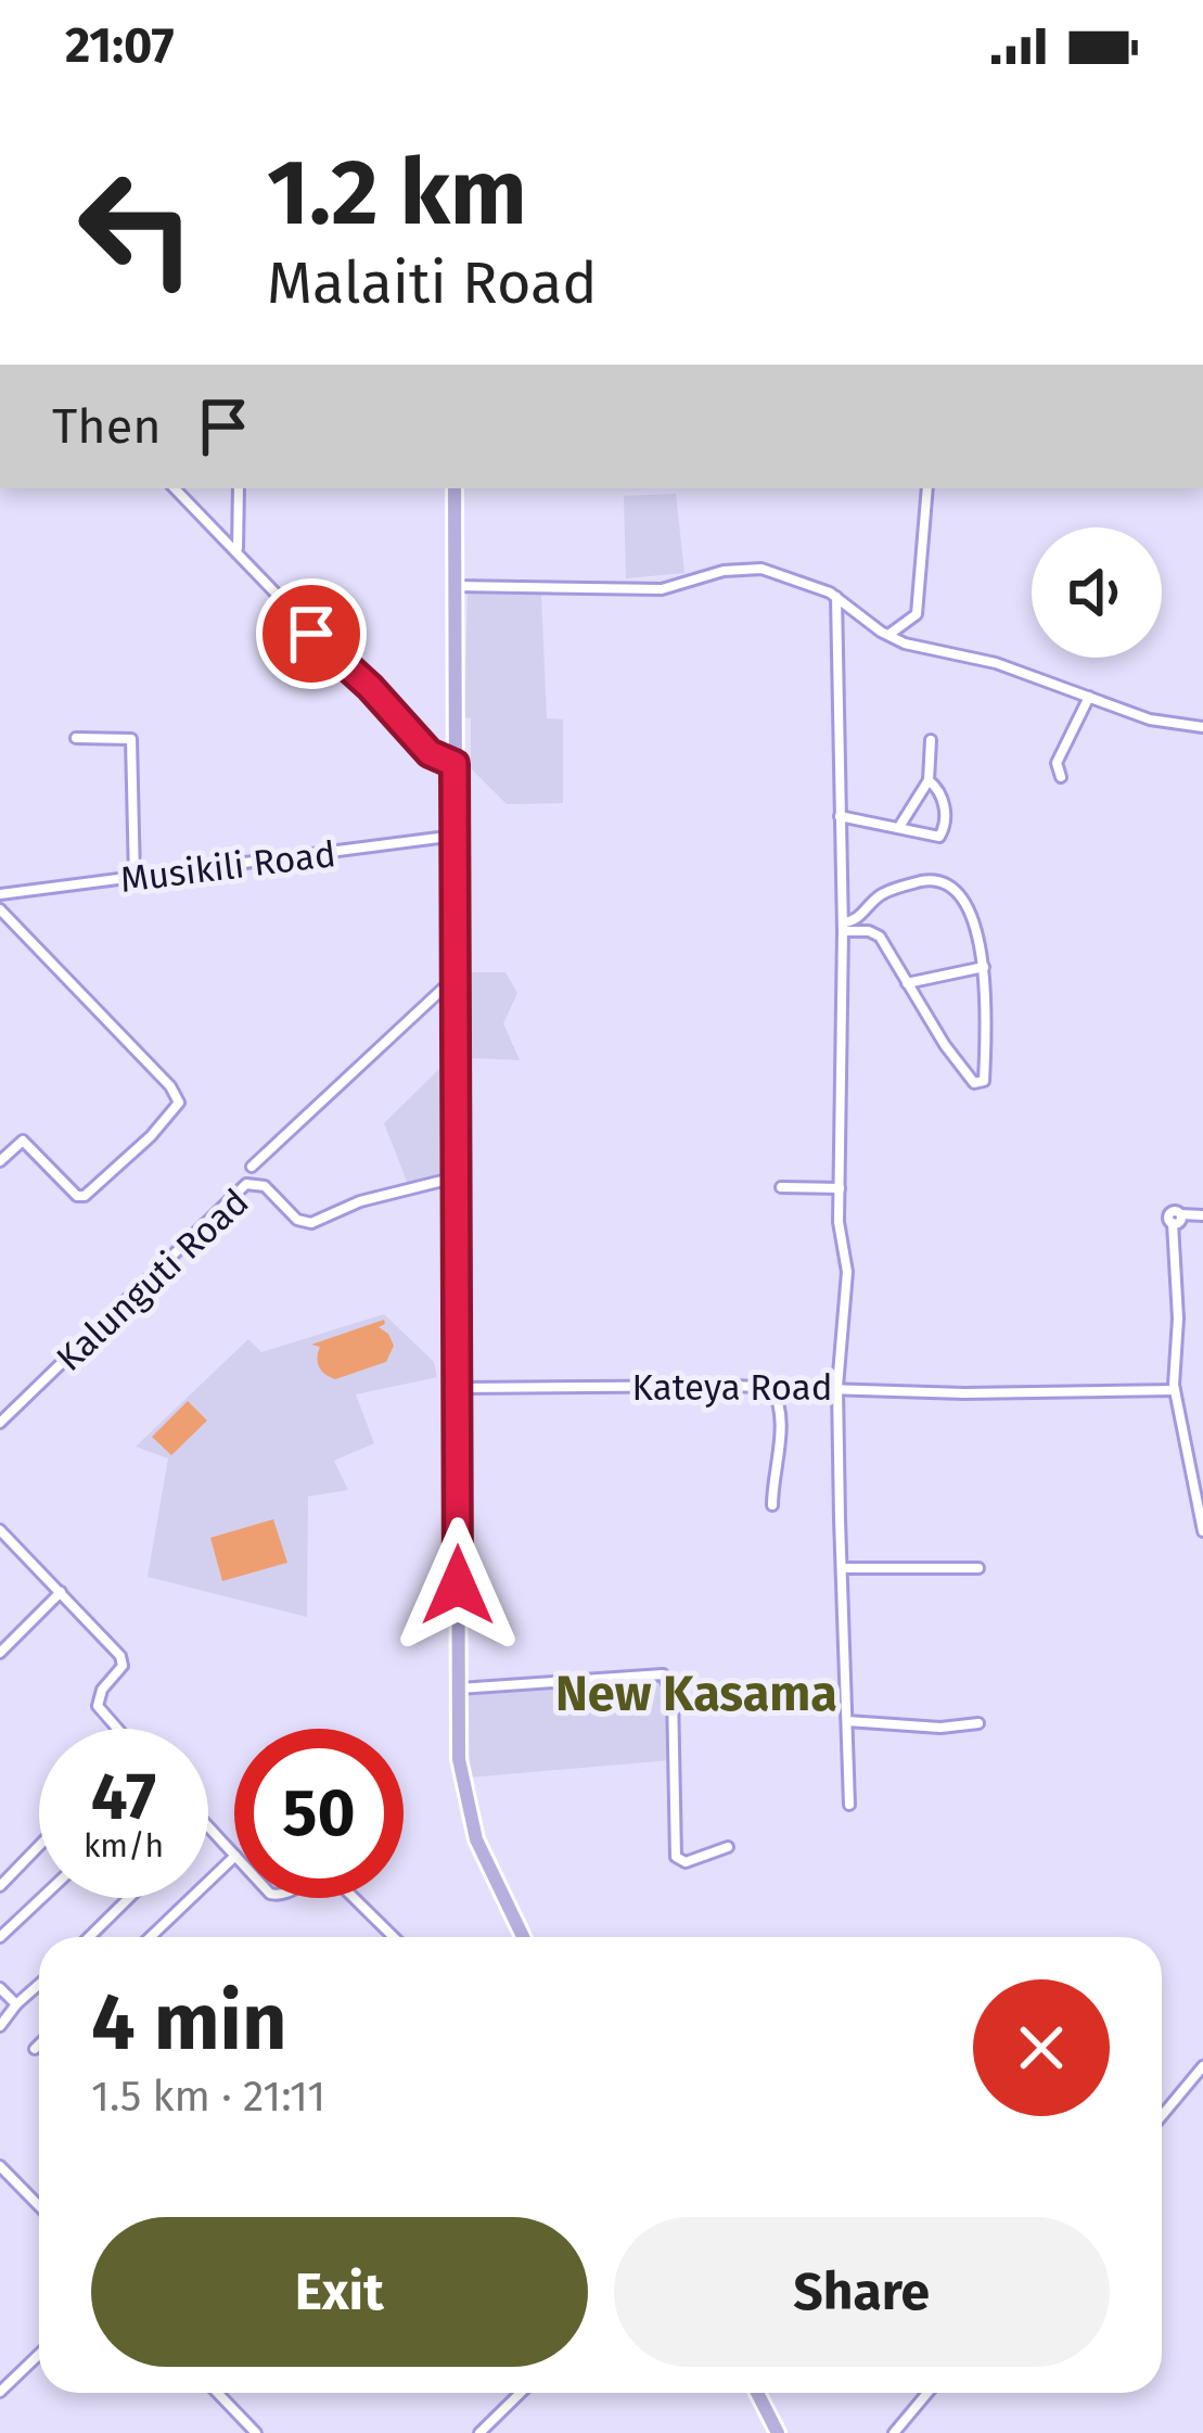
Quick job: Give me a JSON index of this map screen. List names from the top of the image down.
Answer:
{
  "streets": {
    "street": ["Musikili Road", "Kalunguti Road", "Kateya Road"]
  },
  "districts": ["New Kasama"],
  "page": {
    "status": "21:07",
    "turn": ["1.2 km", "Malaiti Road"],
    "then": "Then",
    "speed": "47 km/h",
    "limit": "50",
    "heading": ["4 min", "1.5 km · 21:11"],
    "buttons": ["Exit", "Share"]
  }
}
